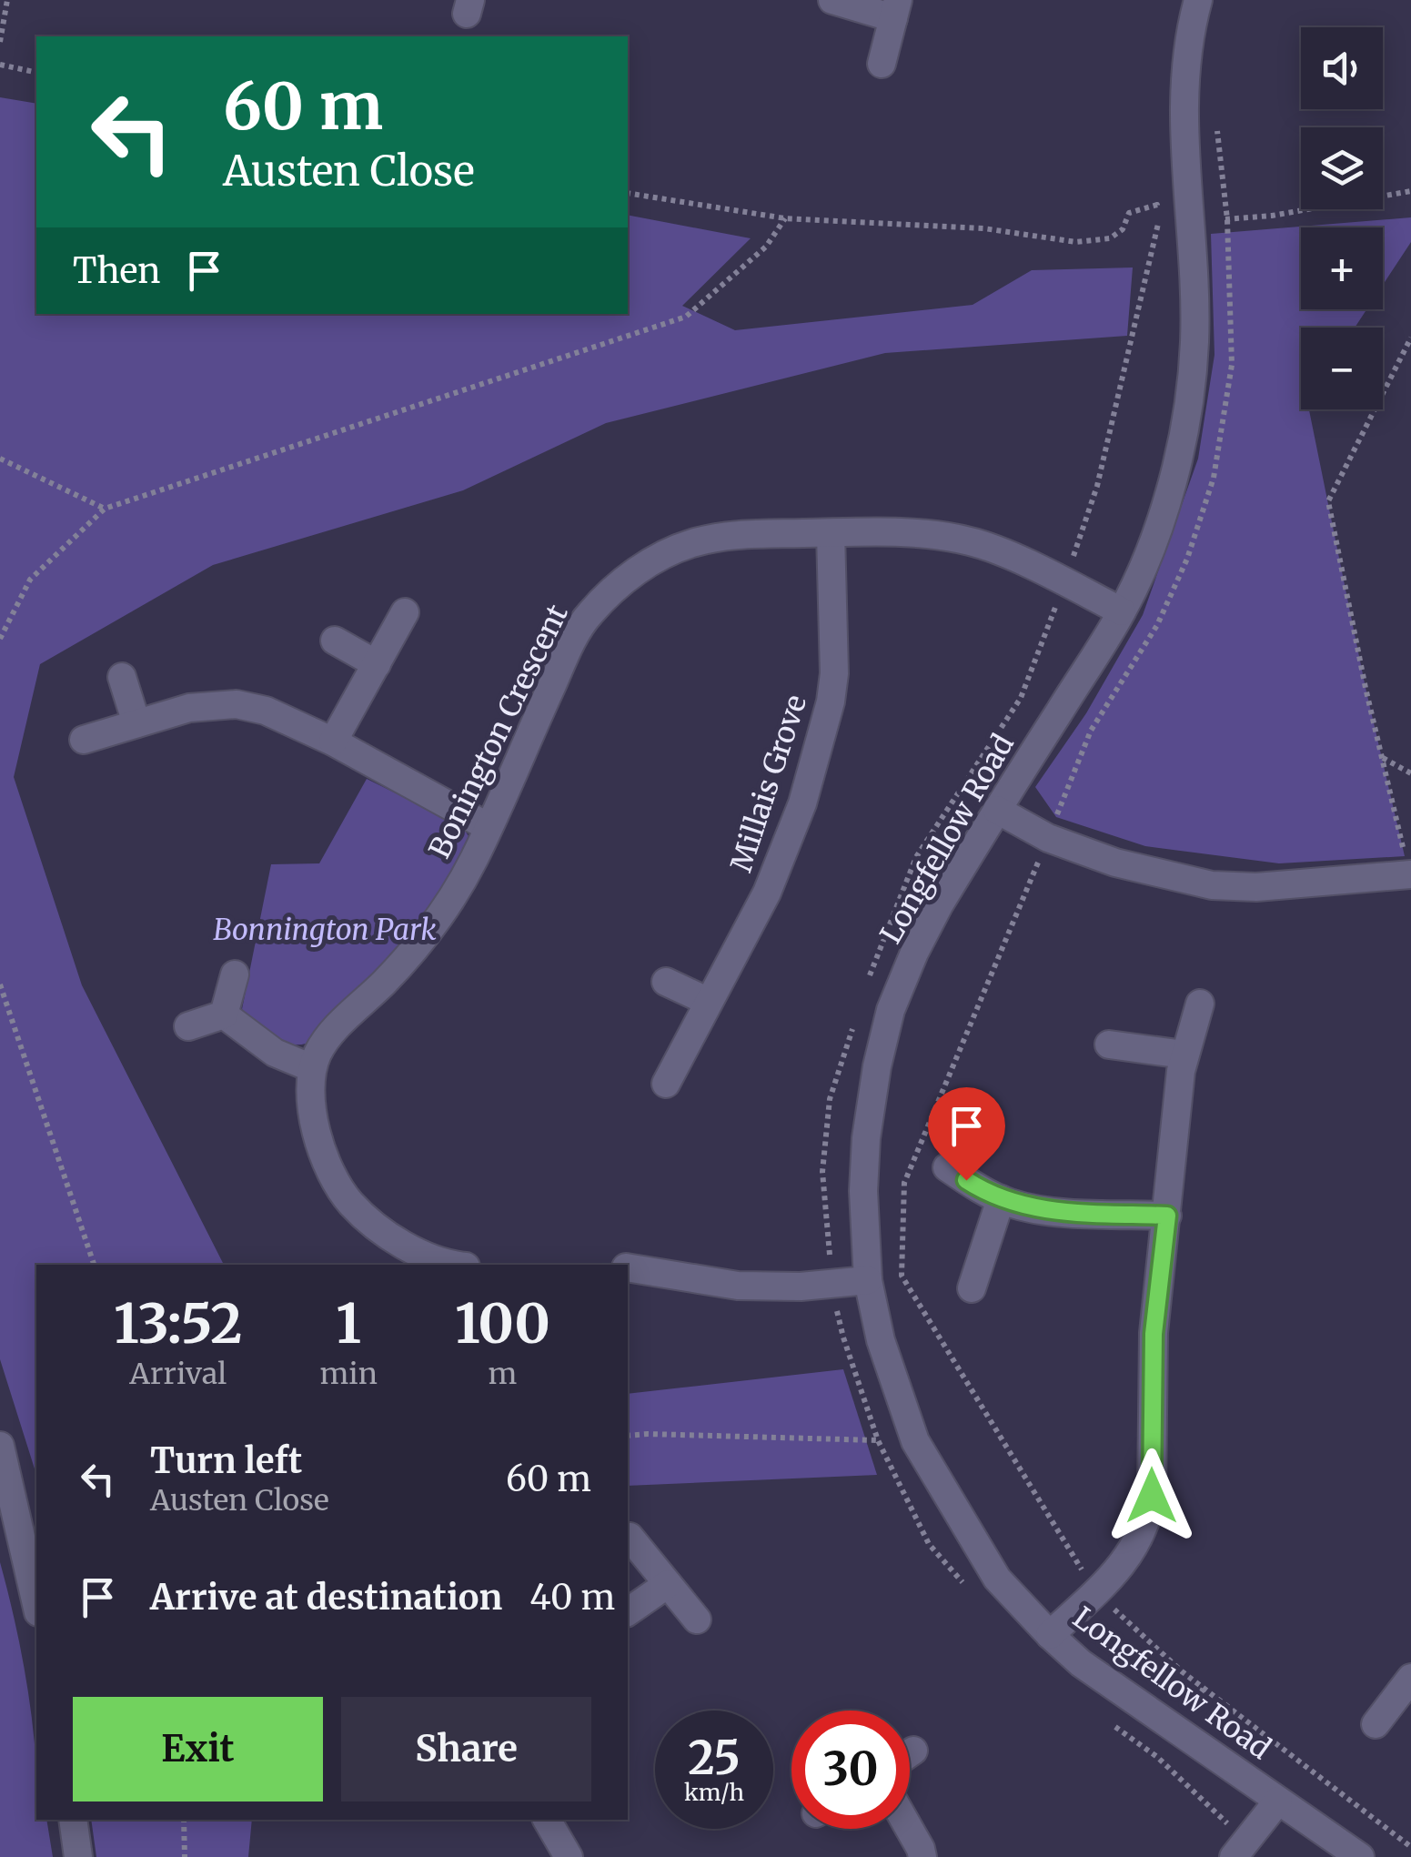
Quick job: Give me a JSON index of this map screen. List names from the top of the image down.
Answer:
{
  "streets": {
    "street": ["Bonington Crescent", "Millais Grove", "Longfellow Road"]
  },
  "crossings": [
    ["Bonington Crescent", "Millais Grove"],
    ["Bonington Crescent", "Longfellow Road"]
  ],
  "parks": ["Bonnington Park"],
  "page": {
    "map_buttons": ["+", "−"],
    "turn": ["60 m", "Austen Close"],
    "then": "Then",
    "eta": [
      "13:52",
      "Arrival",
      "1",
      "min",
      "100",
      "m"
    ],
    "list": [
      {
        "name": "Turn left",
        "note": "Austen Close",
        "value": "60 m"
      },
      {
        "name": "Arrive at destination",
        "value": "40 m"
      }
    ],
    "buttons": ["Exit", "Share"],
    "speed": "25 km/h",
    "limit": "30"
  }
}
